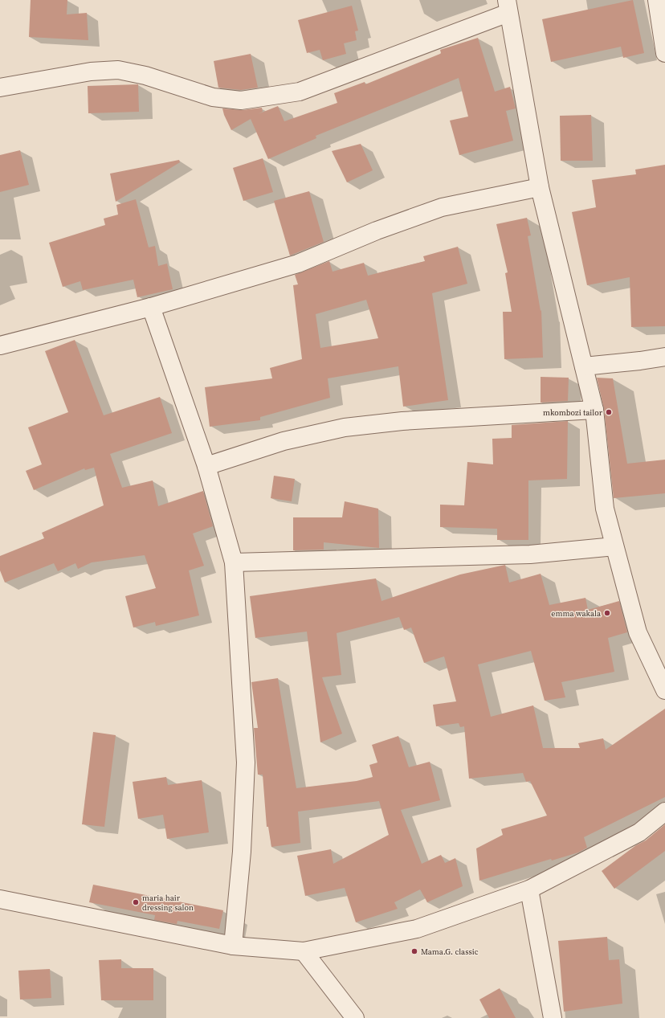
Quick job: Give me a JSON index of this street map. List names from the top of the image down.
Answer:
{
  "places": [
    "mkombozi tailor",
    "emma wakala",
    "maria hair dressing salon",
    "Mama.G. classic"
  ]
}
